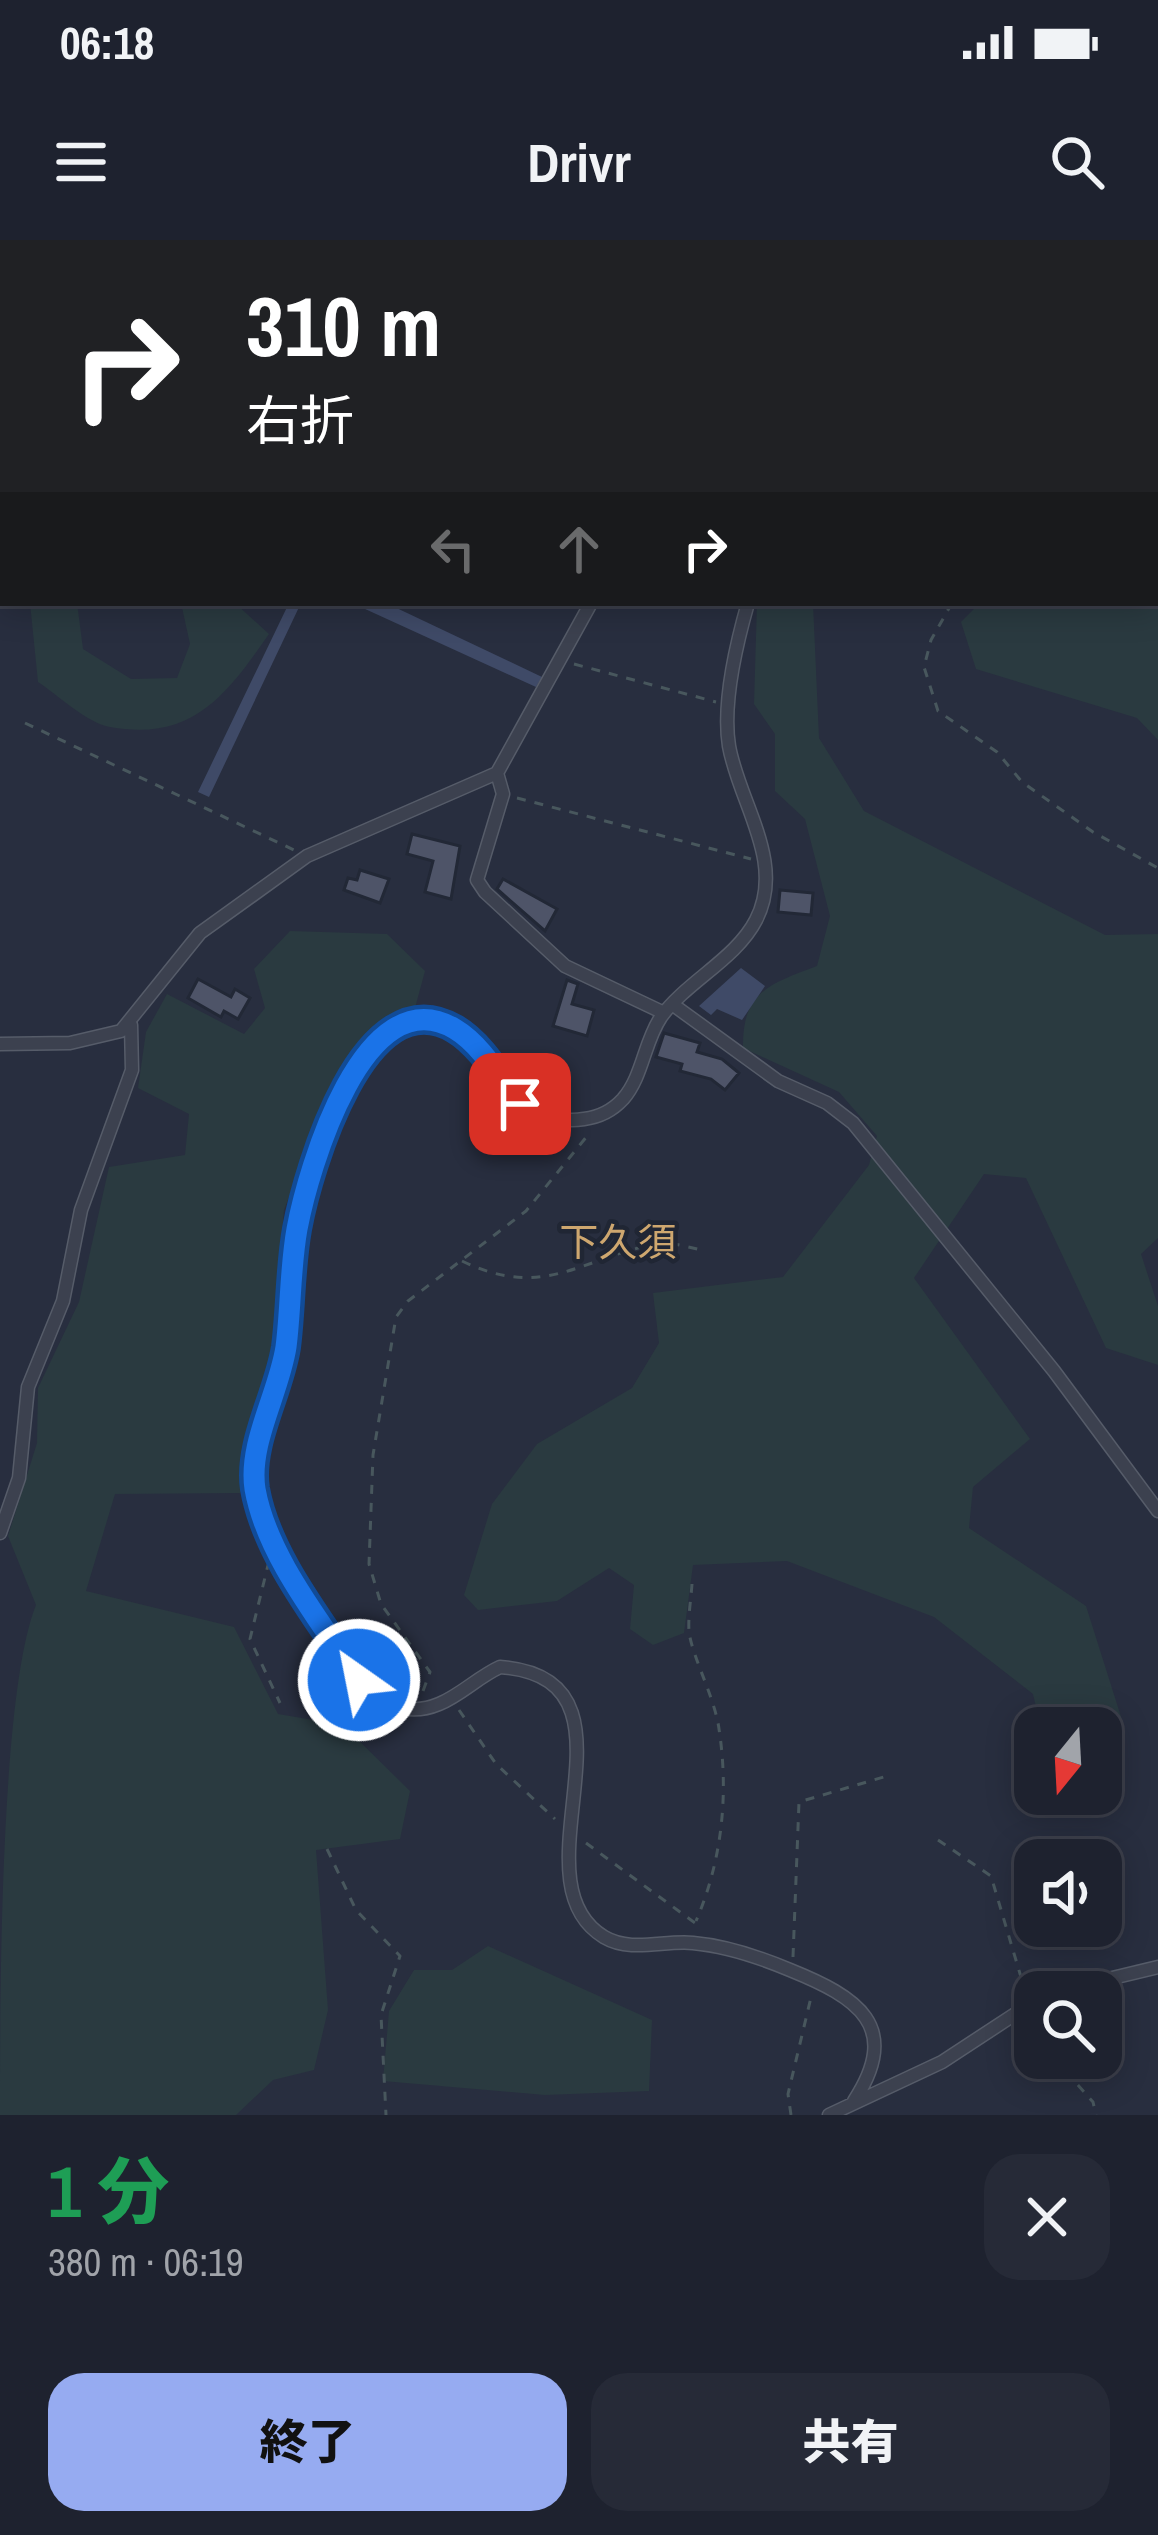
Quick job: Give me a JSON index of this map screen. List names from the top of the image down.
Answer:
{
  "districts": ["下久須"],
  "north": "bottom",
  "page": {
    "status": "06:18",
    "header": "Drivr",
    "turn": ["310 m", "右折"],
    "heading": ["1 分", "380 m · 06:19"],
    "buttons": ["終了", "共有"]
  }
}
